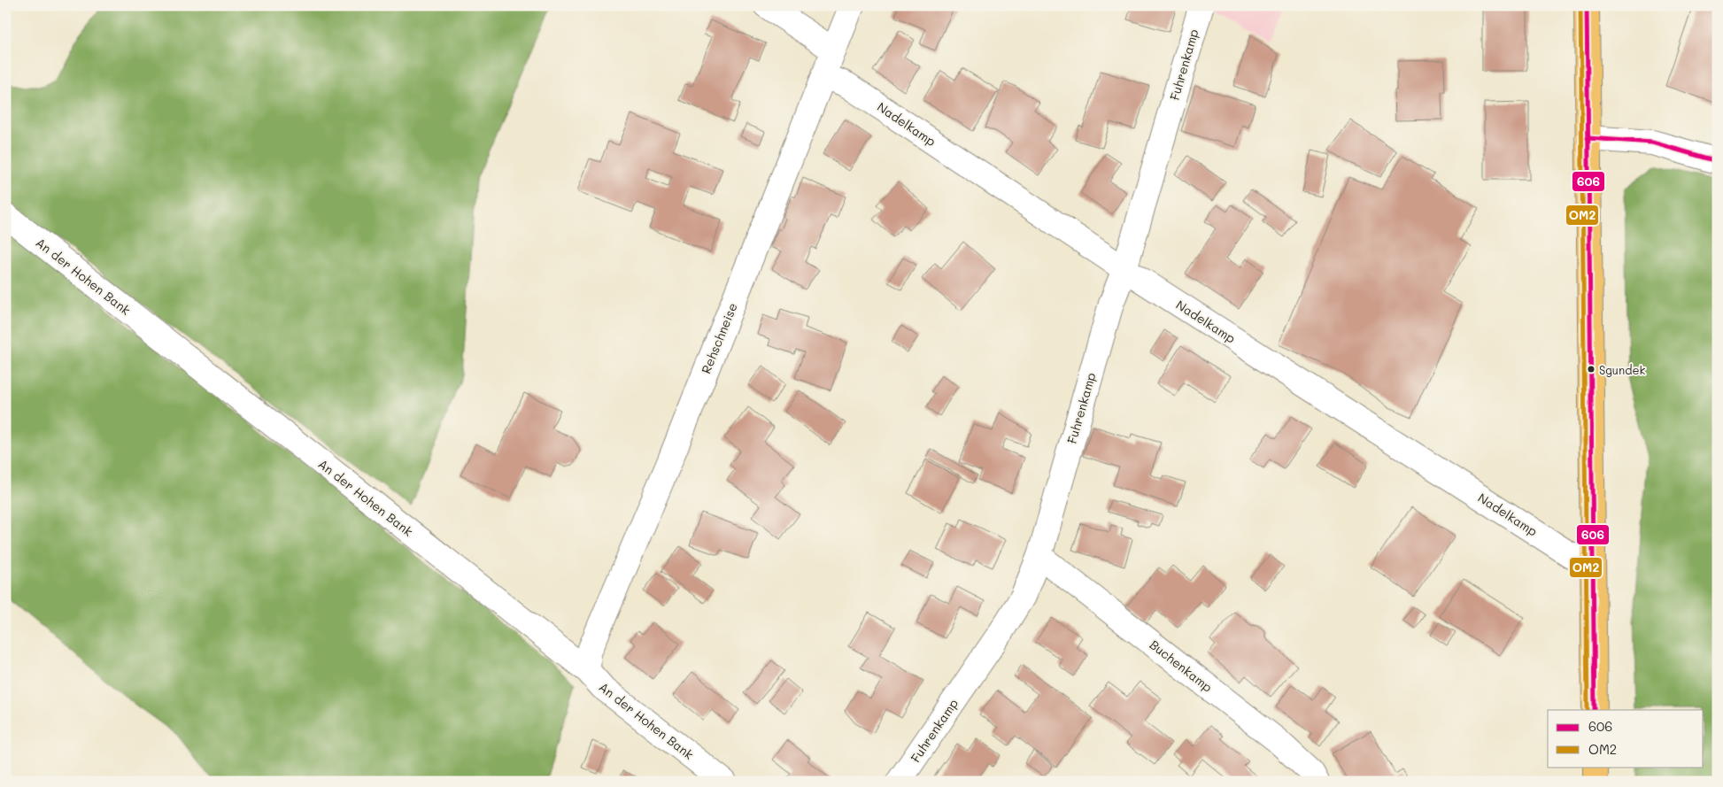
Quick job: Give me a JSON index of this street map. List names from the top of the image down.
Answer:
{
  "streets": {
    "street": [
      "Fuhrenkamp",
      "Nadelkamp",
      "An der Hohen Bank",
      "Rehschneise",
      "Buchenkamp"
    ]
  },
  "crossings": [
    ["Fuhrenkamp", "Nadelkamp"],
    ["Fuhrenkamp", "Buchenkamp"],
    ["Nadelkamp", "Rehschneise"],
    ["An der Hohen Bank", "Rehschneise"]
  ],
  "places": ["Sgundek"],
  "lines": ["transit line 606", "transit line OM2"],
  "legend": ["606", "OM2"]
}
